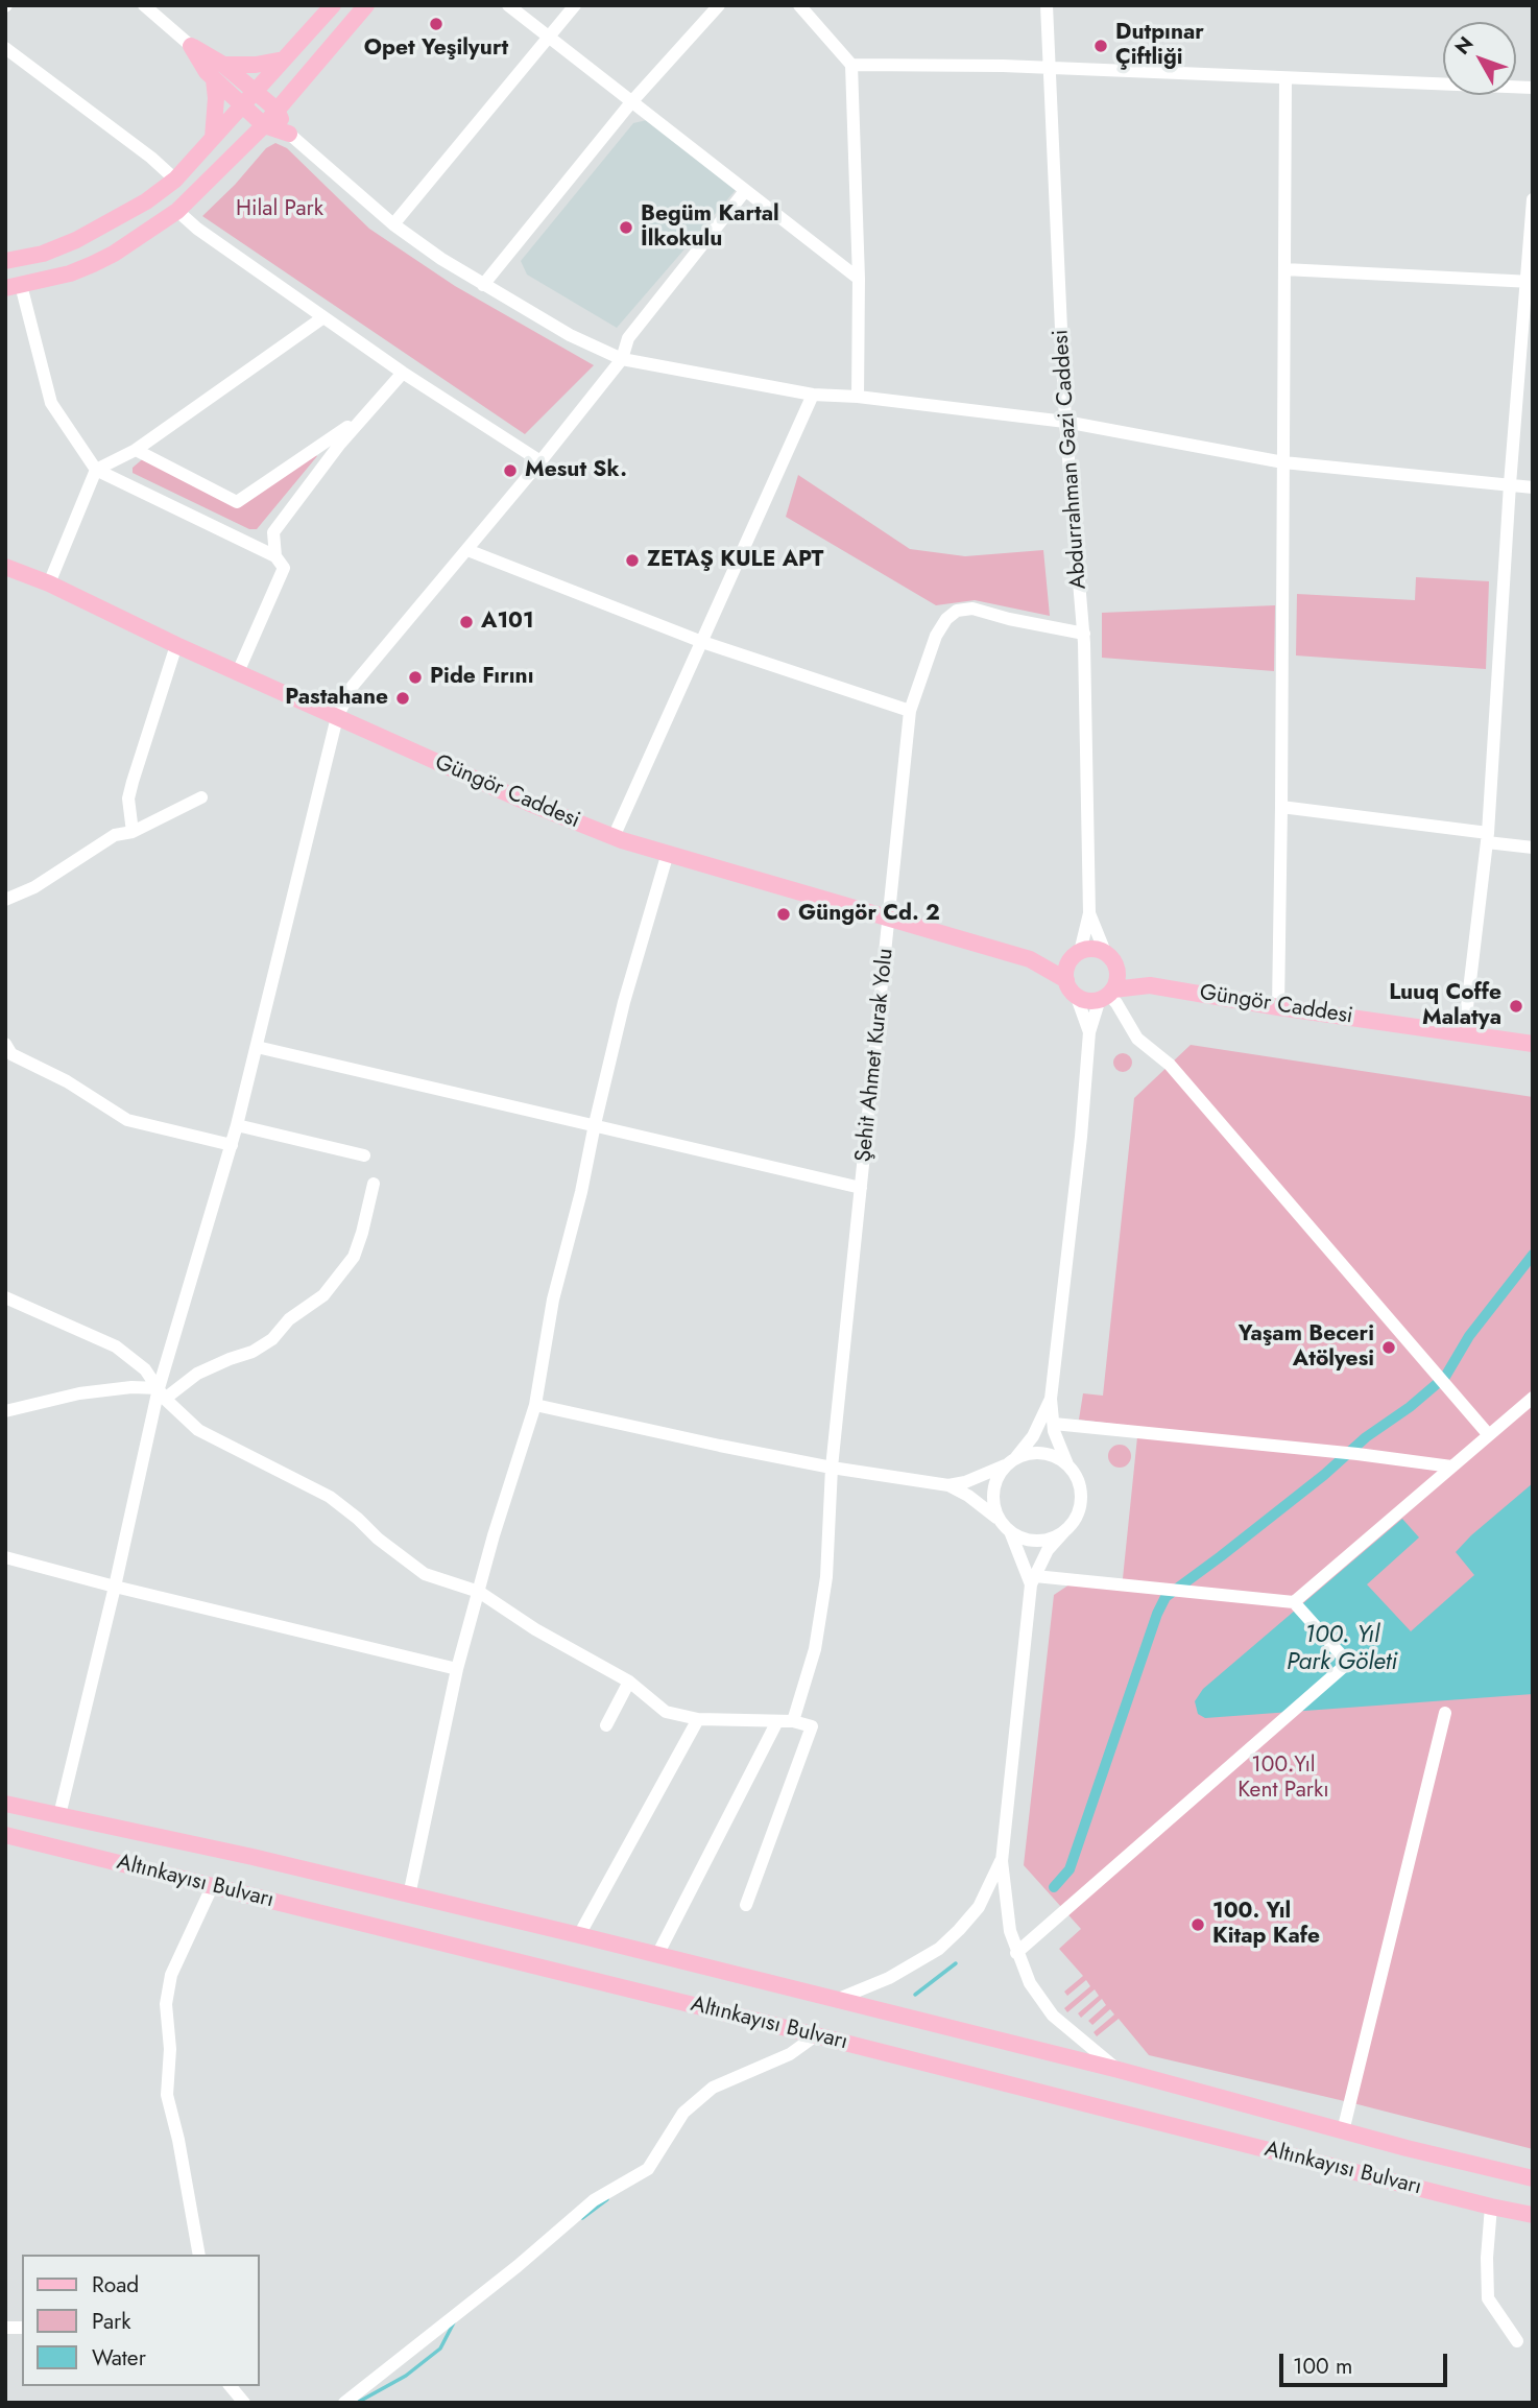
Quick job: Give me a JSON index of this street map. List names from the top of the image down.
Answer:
{
  "streets": {
    "main road": ["Güngör Caddesi", "Altınkayısı Bulvarı"],
    "street": ["Abdurrahman Gazi Caddesi", "Şehit Ahmet Kurak Yolu"]
  },
  "crossings": [
    ["Abdurrahman Gazi Caddesi", "Güngör Caddesi"],
    ["Abdurrahman Gazi Caddesi", "Şehit Ahmet Kurak Yolu"],
    ["Güngör Caddesi", "Şehit Ahmet Kurak Yolu"]
  ],
  "water": ["100. Yıl Park Göleti"],
  "parks": ["Hilal Park", "100.Yıl Kent Parkı"],
  "places": [
    "Opet Yeşilyurt",
    "Dutpınar Çiftliği",
    "Begüm Kartal İlkokulu",
    "Mesut Sk.",
    "ZETAŞ KULE APT",
    "A101",
    "Pide Fırını",
    "Pastahane",
    "Güngör Cd. 2",
    "Luuq Coffe Malatya",
    "Yaşam Beceri Atölyesi",
    "100. Yıl Kitap Kafe"
  ],
  "legend": ["Road", "Park", "Water"],
  "scale_bar": "100 m",
  "north": "top left"
}
